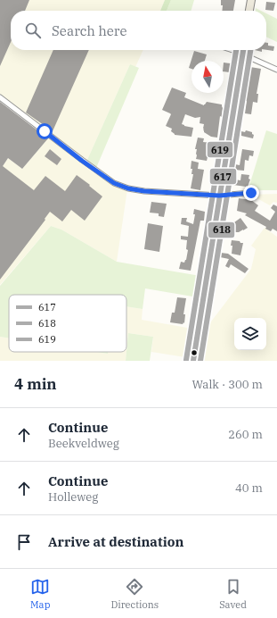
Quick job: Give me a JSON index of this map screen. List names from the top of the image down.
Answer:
{
  "lines": ["transit line 617", "transit line 618", "transit line 619"],
  "legend": ["617", "618", "619"],
  "north": "top",
  "page": {
    "search": "Search here",
    "heading": ["4 min", "Walk · 300 m"],
    "list": [
      ["Continue", "Beekveldweg", "260 m"],
      ["Continue", "Holleweg", "40 m"],
      "Arrive at destination"
    ],
    "nav": ["Map", "Directions", "Saved"]
  }
}
